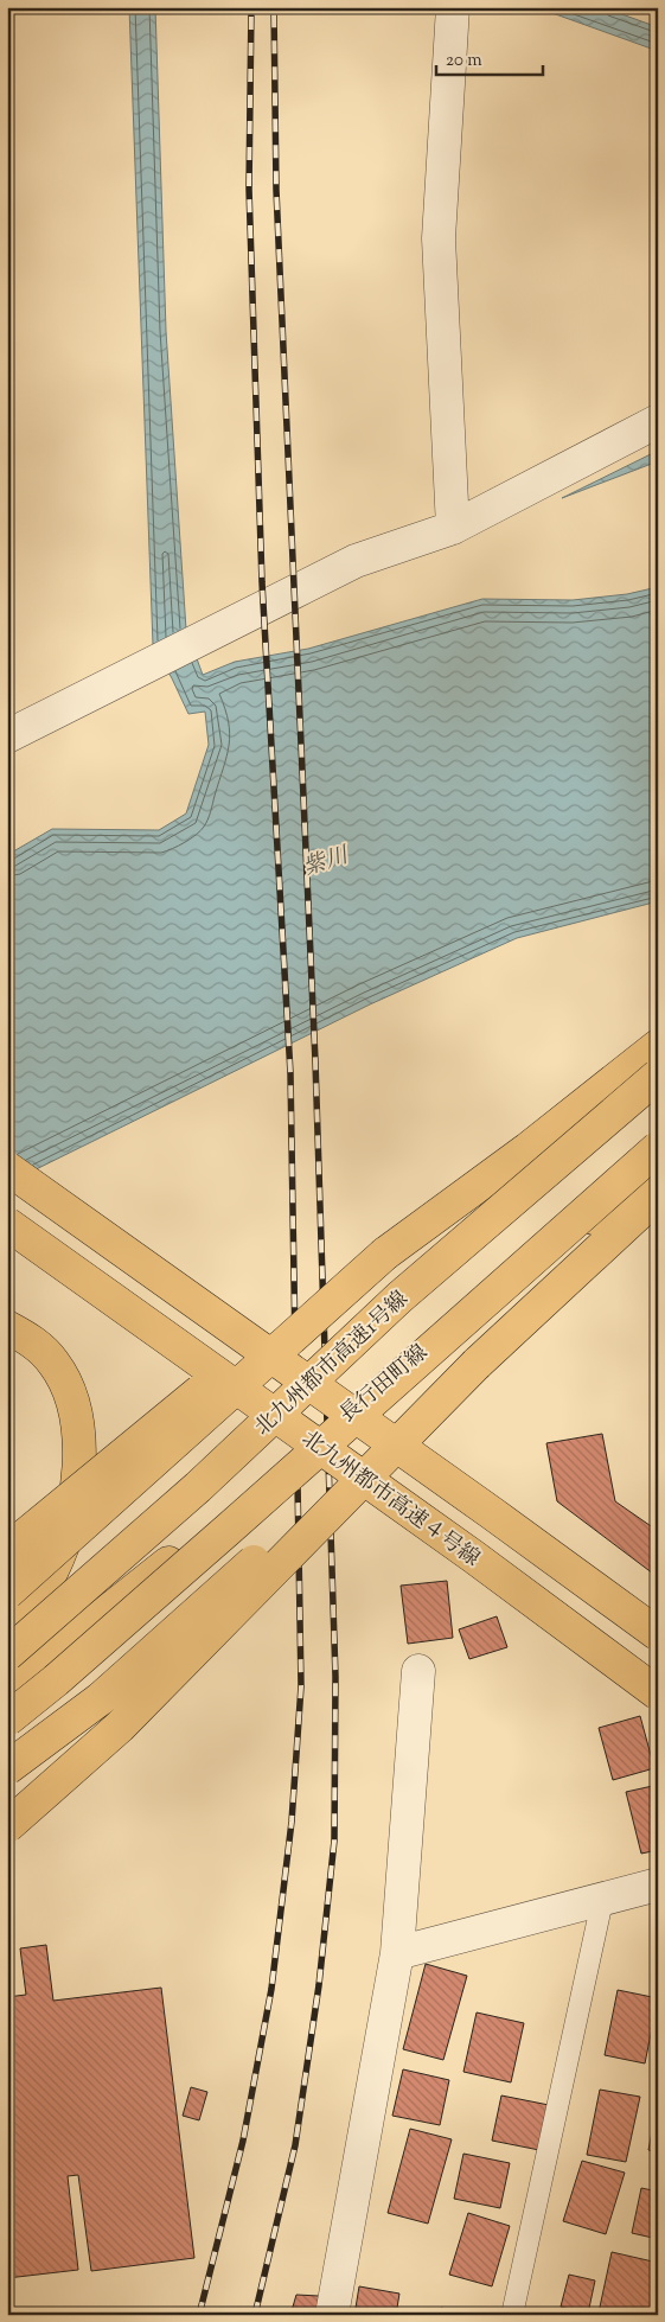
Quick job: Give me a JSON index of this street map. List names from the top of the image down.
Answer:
{
  "streets": {
    "main road": ["北九州都市高速1号線", "長行田町線", "北九州都市高速４号線"]
  },
  "water": ["紫川"],
  "scale_bar": "20 m"
}
